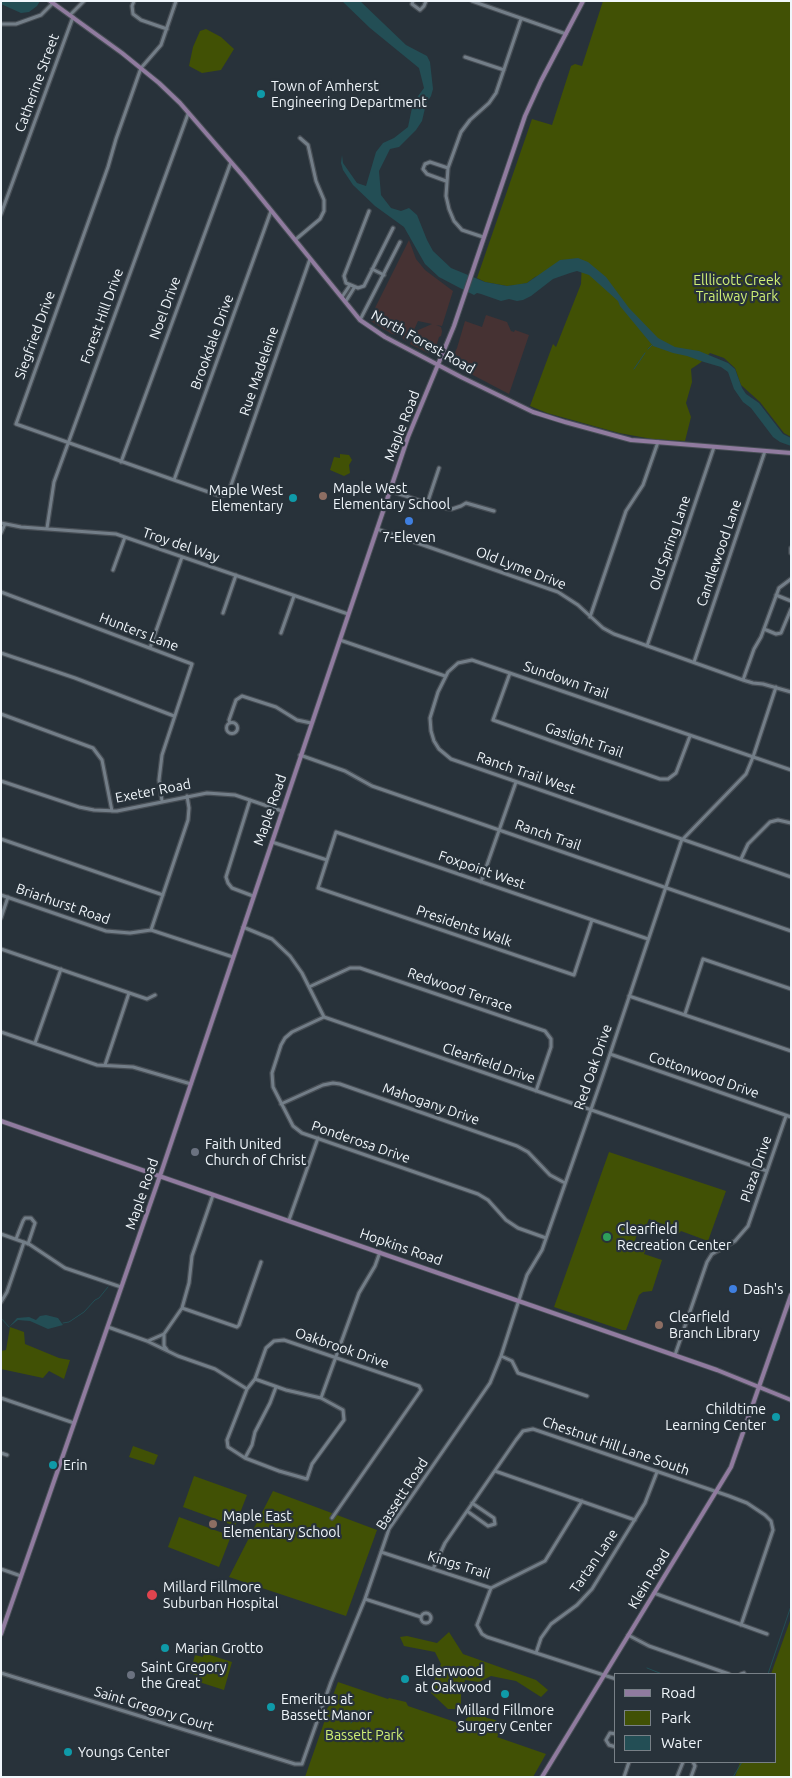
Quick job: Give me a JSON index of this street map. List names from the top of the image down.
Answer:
{
  "streets": {
    "street": [
      "Catherine Street",
      "Noel Drive",
      "Forest Hill Drive",
      "Siegfried Drive",
      "Brookdale Drive",
      "North Forest Road",
      "Rue Madeleine",
      "Maple Road",
      "Old Spring Lane",
      "Troy del Way",
      "Candlewood Lane",
      "Old Lyme Drive",
      "Hunters Lane",
      "Sundown Trail",
      "Gaslight Trail",
      "Ranch Trail West",
      "Exeter Road",
      "Ranch Trail",
      "Foxpoint West",
      "Briarhurst Road",
      "Presidents Walk",
      "Redwood Terrace",
      "Clearfield Drive",
      "Red Oak Drive",
      "Cottonwood Drive",
      "Mahogany Drive",
      "Ponderosa Drive",
      "Plaza Drive",
      "Hopkins Road",
      "Oakbrook Drive",
      "Chestnut Hill Lane South",
      "Bassett Road",
      "Tartan Lane",
      "Kings Trail",
      "Klein Road",
      "Saint Gregory Court"
    ]
  },
  "crossings": [
    ["Catherine Street", "North Forest Road"],
    ["Noel Drive", "Siegfried Drive"],
    ["Noel Drive", "North Forest Road"],
    ["Forest Hill Drive", "Siegfried Drive"],
    ["Forest Hill Drive", "North Forest Road"],
    ["Forest Hill Drive", "Troy del Way"],
    ["Siegfried Drive", "Brookdale Drive"],
    ["Siegfried Drive", "North Forest Road"],
    ["Siegfried Drive", "Rue Madeleine"],
    ["Brookdale Drive", "North Forest Road"],
    ["North Forest Road", "Rue Madeleine"],
    ["North Forest Road", "Maple Road"],
    ["North Forest Road", "Old Spring Lane"],
    ["North Forest Road", "Candlewood Lane"],
    ["Maple Road", "Troy del Way"],
    ["Maple Road", "Old Lyme Drive"],
    ["Maple Road", "Exeter Road"],
    ["Maple Road", "Ranch Trail"],
    ["Maple Road", "Briarhurst Road"],
    ["Maple Road", "Hopkins Road"],
    ["Old Spring Lane", "Old Lyme Drive"],
    ["Candlewood Lane", "Old Lyme Drive"],
    ["Old Lyme Drive", "Red Oak Drive"],
    ["Hunters Lane", "Exeter Road"],
    ["Sundown Trail", "Gaslight Trail"],
    ["Sundown Trail", "Ranch Trail West"],
    ["Sundown Trail", "Red Oak Drive"],
    ["Ranch Trail West", "Red Oak Drive"],
    ["Ranch Trail", "Red Oak Drive"],
    ["Foxpoint West", "Presidents Walk"],
    ["Foxpoint West", "Red Oak Drive"],
    ["Redwood Terrace", "Clearfield Drive"],
    ["Clearfield Drive", "Red Oak Drive"],
    ["Clearfield Drive", "Ponderosa Drive"],
    ["Clearfield Drive", "Plaza Drive"],
    ["Red Oak Drive", "Cottonwood Drive"],
    ["Red Oak Drive", "Mahogany Drive"],
    ["Red Oak Drive", "Ponderosa Drive"],
    ["Red Oak Drive", "Hopkins Road"],
    ["Red Oak Drive", "Bassett Road"],
    ["Cottonwood Drive", "Plaza Drive"],
    ["Mahogany Drive", "Ponderosa Drive"],
    ["Plaza Drive", "Hopkins Road"],
    ["Hopkins Road", "Bassett Road"],
    ["Hopkins Road", "Klein Road"],
    ["Chestnut Hill Lane South", "Tartan Lane"],
    ["Chestnut Hill Lane South", "Kings Trail"],
    ["Chestnut Hill Lane South", "Klein Road"],
    ["Bassett Road", "Kings Trail"],
    ["Bassett Road", "Saint Gregory Court"]
  ],
  "parks": ["Elllicott Creek Trailway Park", "Bassett Park"],
  "places": [
    "Town of Amherst Engineering Department",
    "Maple West Elementary School",
    "Maple West Elementary",
    "7-Eleven",
    "Faith United Church of Christ",
    "Clearfield Recreation Center",
    "Dash's",
    "Clearfield Branch Library",
    "Childtime Learning Center",
    "Erin",
    "Maple East Elementary School",
    "Millard Fillmore Suburban Hospital",
    "Marian Grotto",
    "Saint Gregory the Great",
    "Elderwood at Oakwood",
    "Millard Fillmore Surgery Center",
    "Emeritus at Bassett Manor",
    "Youngs Center"
  ],
  "legend": ["Road", "Park", "Water"]
}
